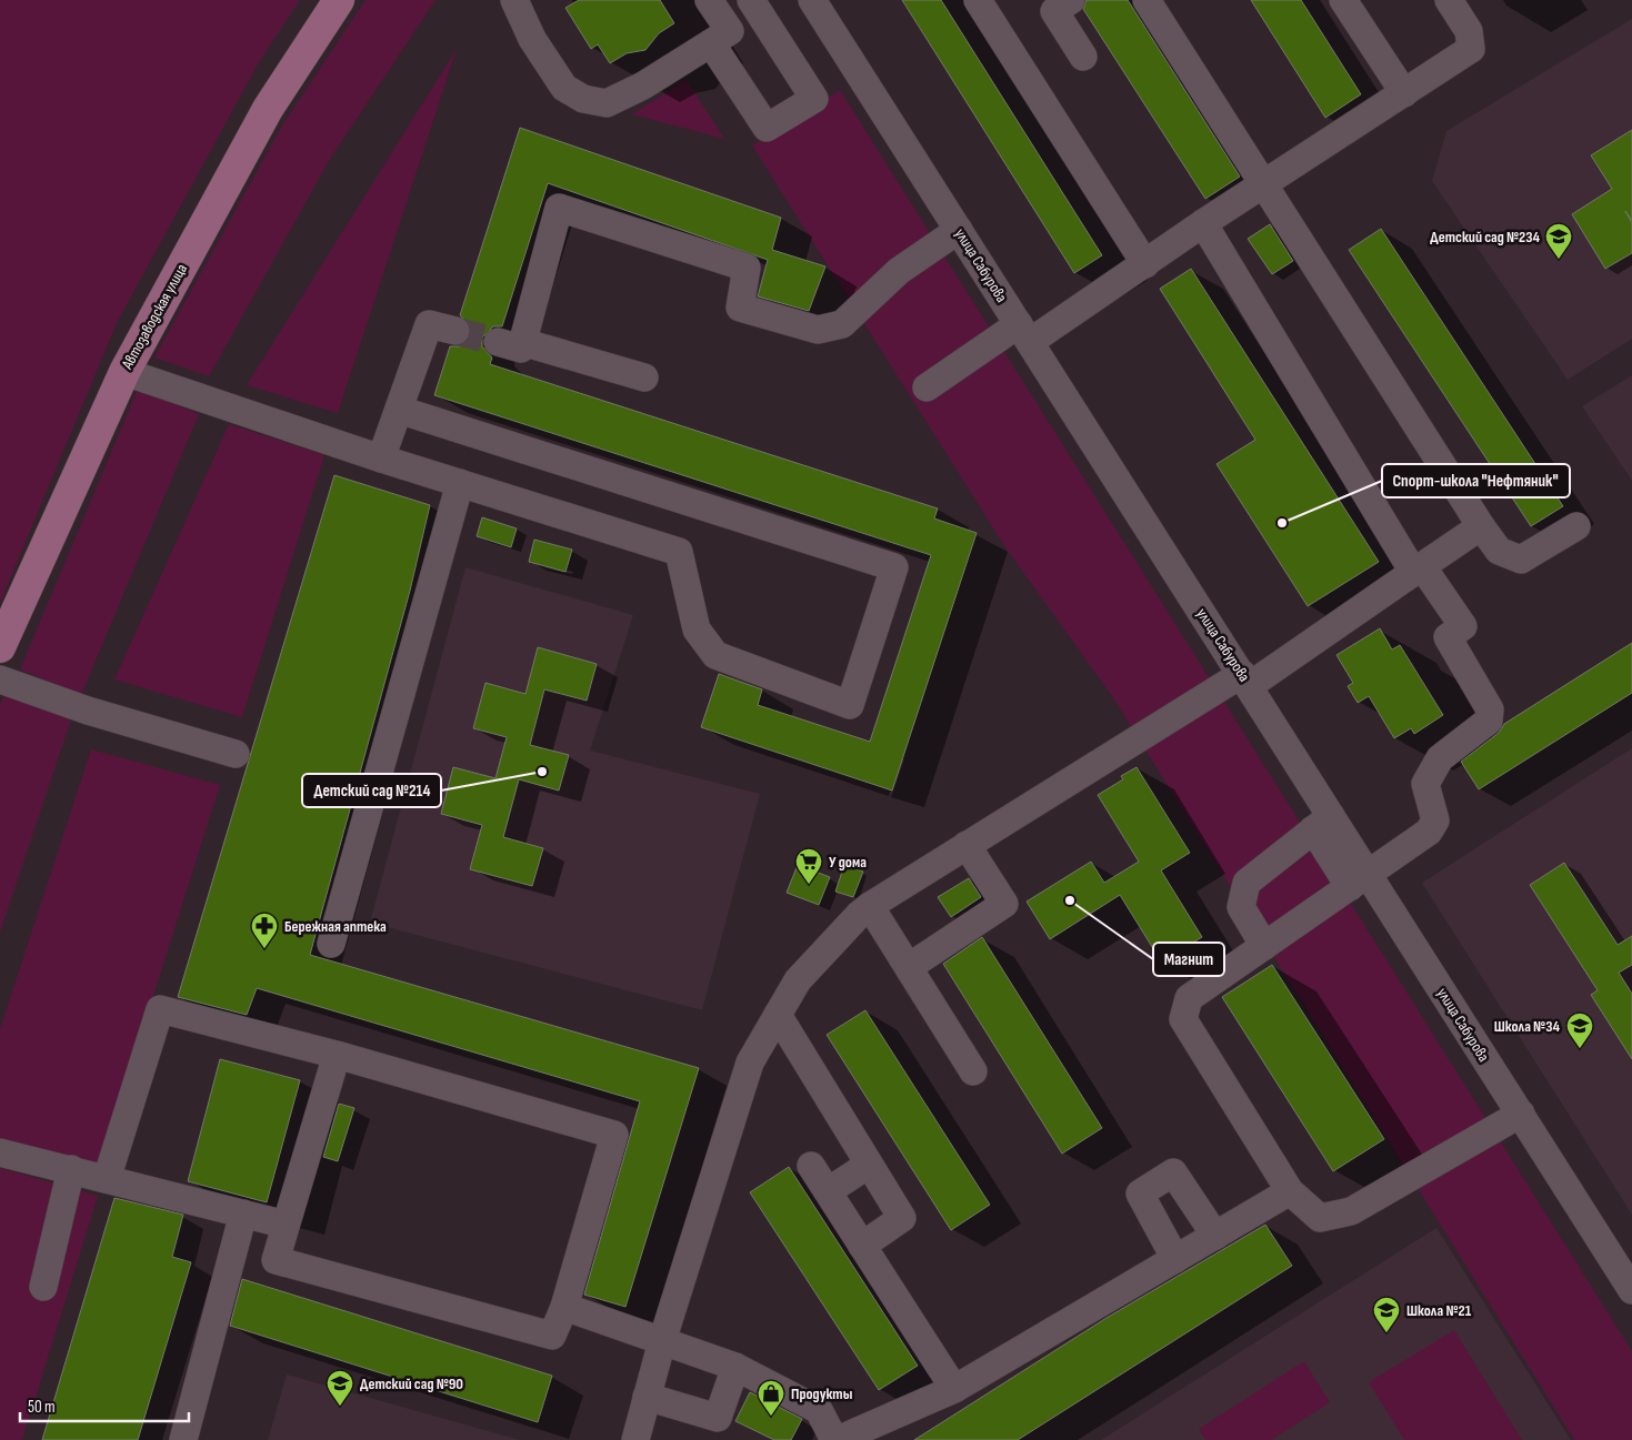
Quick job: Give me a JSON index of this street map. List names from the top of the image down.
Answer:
{
  "streets": {
    "main road": ["Автозаводская улица"],
    "street": ["улица Сабурова"]
  },
  "places": {
    "school or university": [
      "Детский сад №234",
      "Школа №34",
      "Школа №21",
      "Детский сад №90"
    ],
    "other": ["Спорт-школа \"Нефтяник\"", "Детский сад №214", "Магнит"],
    "supermarket": ["У дома"],
    "pharmacy": ["Бережная аптека"],
    "shop": ["Продукты"]
  },
  "scale_bar": "50 m"
}
